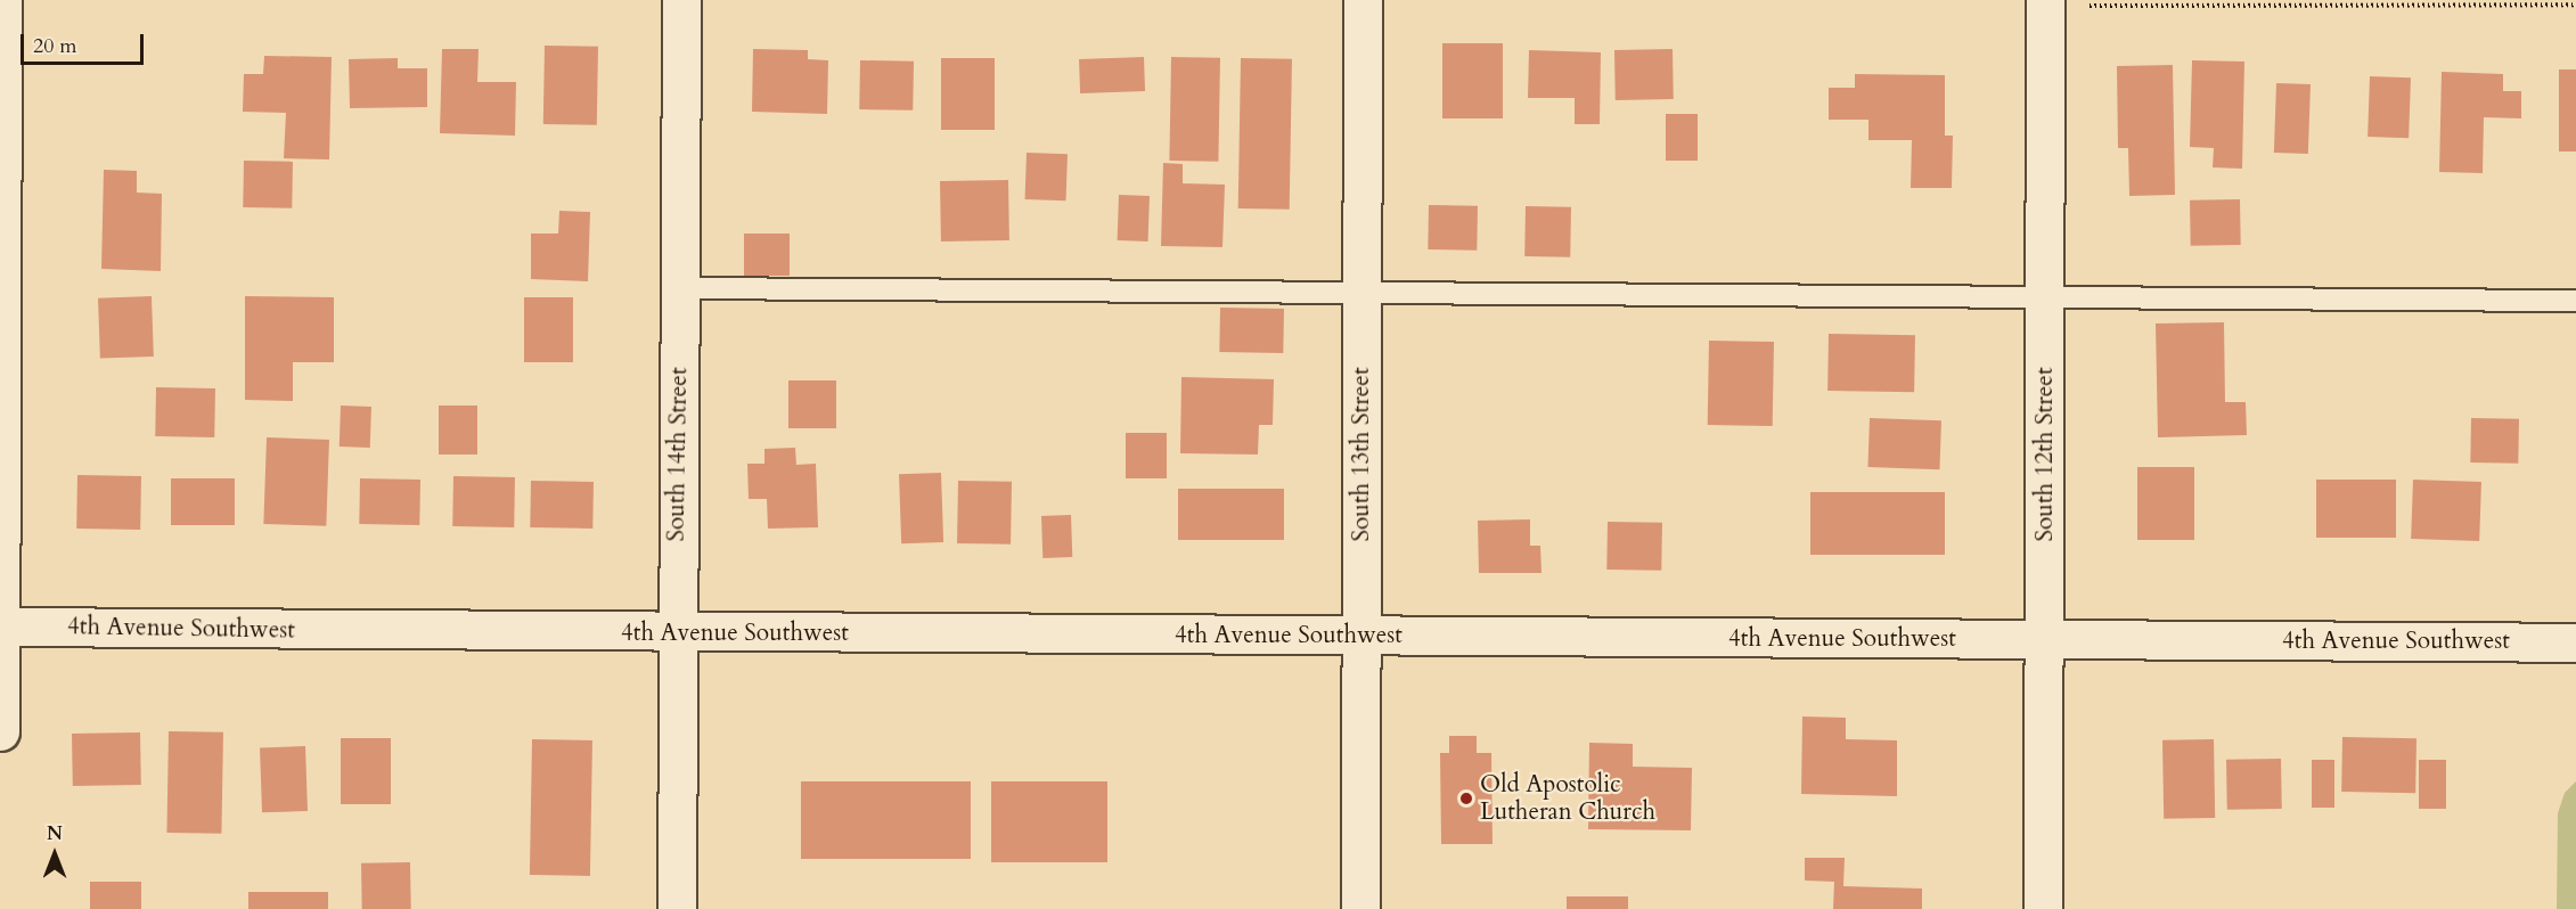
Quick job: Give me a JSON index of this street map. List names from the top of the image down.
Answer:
{
  "streets": {
    "street": [
      "South 14th Street",
      "South 13th Street",
      "South 12th Street",
      "4th Avenue Southwest"
    ]
  },
  "crossings": [
    ["South 14th Street", "4th Avenue Southwest"],
    ["South 13th Street", "4th Avenue Southwest"],
    ["South 12th Street", "4th Avenue Southwest"]
  ],
  "places": ["Old Apostolic Lutheran Church"],
  "scale_bar": "20 m",
  "north": "top"
}
